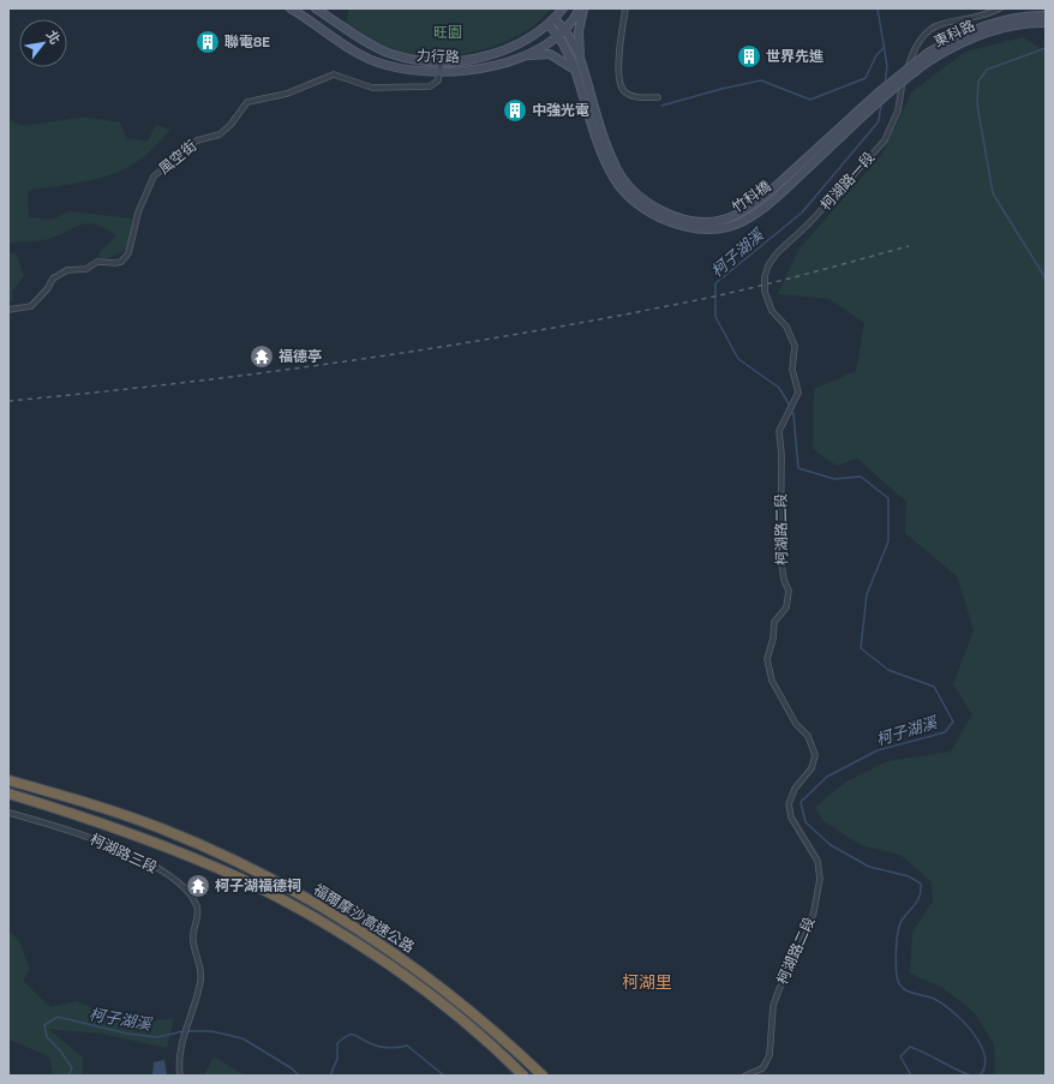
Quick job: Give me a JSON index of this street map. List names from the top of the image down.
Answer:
{
  "streets": {
    "highway": ["福爾摩沙高速公路"],
    "street": [
      "東科路",
      "力行路",
      "風空街",
      "柯湖路一段",
      "竹科橋",
      "柯湖路二段",
      "柯湖路三段"
    ]
  },
  "crossings": [
    ["東科路", "竹科橋"],
    ["力行路", "風空街"],
    ["柯湖路一段", "柯湖路二段"]
  ],
  "districts": ["柯湖里"],
  "water": ["柯子湖溪"],
  "parks": ["旺園"],
  "places": {
    "building": ["聯電8E", "世界先進", "中強光電"],
    "temple": ["福德亭", "柯子湖福德祠"]
  },
  "north": "top right"
}
